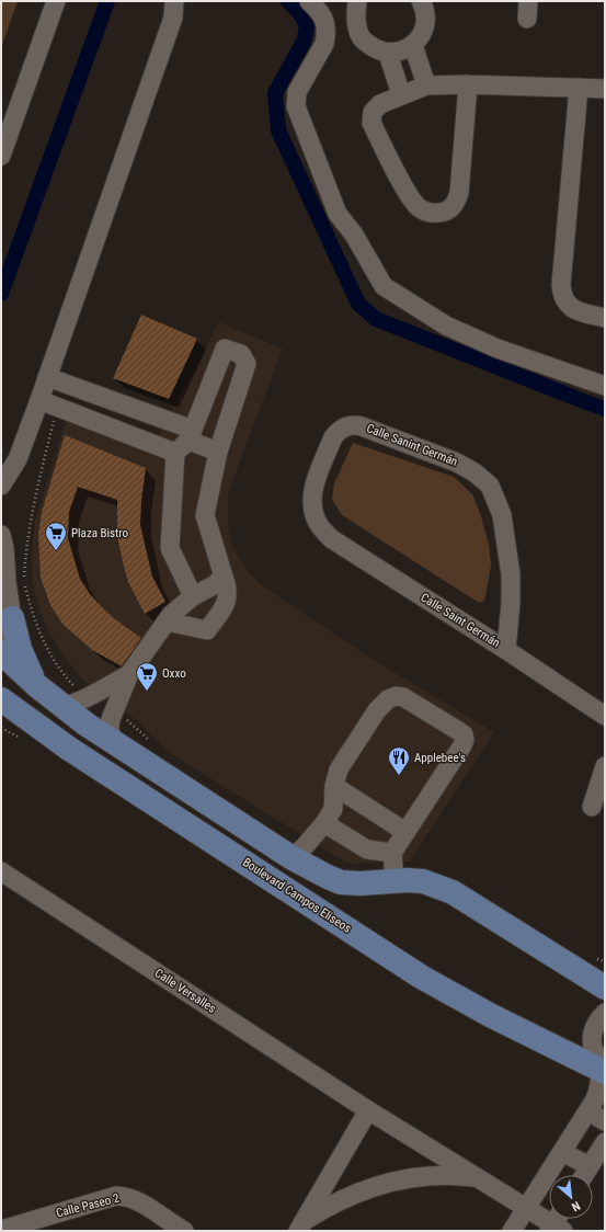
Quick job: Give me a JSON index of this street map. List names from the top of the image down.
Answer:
{
  "streets": {
    "main road": ["Boulevard Campos Eliseos"],
    "street": [
      "Calle Sanint Germán",
      "Calle Saint Germán",
      "Calle Versalles",
      "Calle Paseo 2"
    ]
  },
  "crossings": [
    ["Calle Sanint Germán", "Calle Saint Germán"]
  ],
  "places": {
    "supermarket": ["Plaza Bistro", "Oxxo"],
    "restaurant": ["Applebee's"]
  },
  "north": "bottom right"
}
